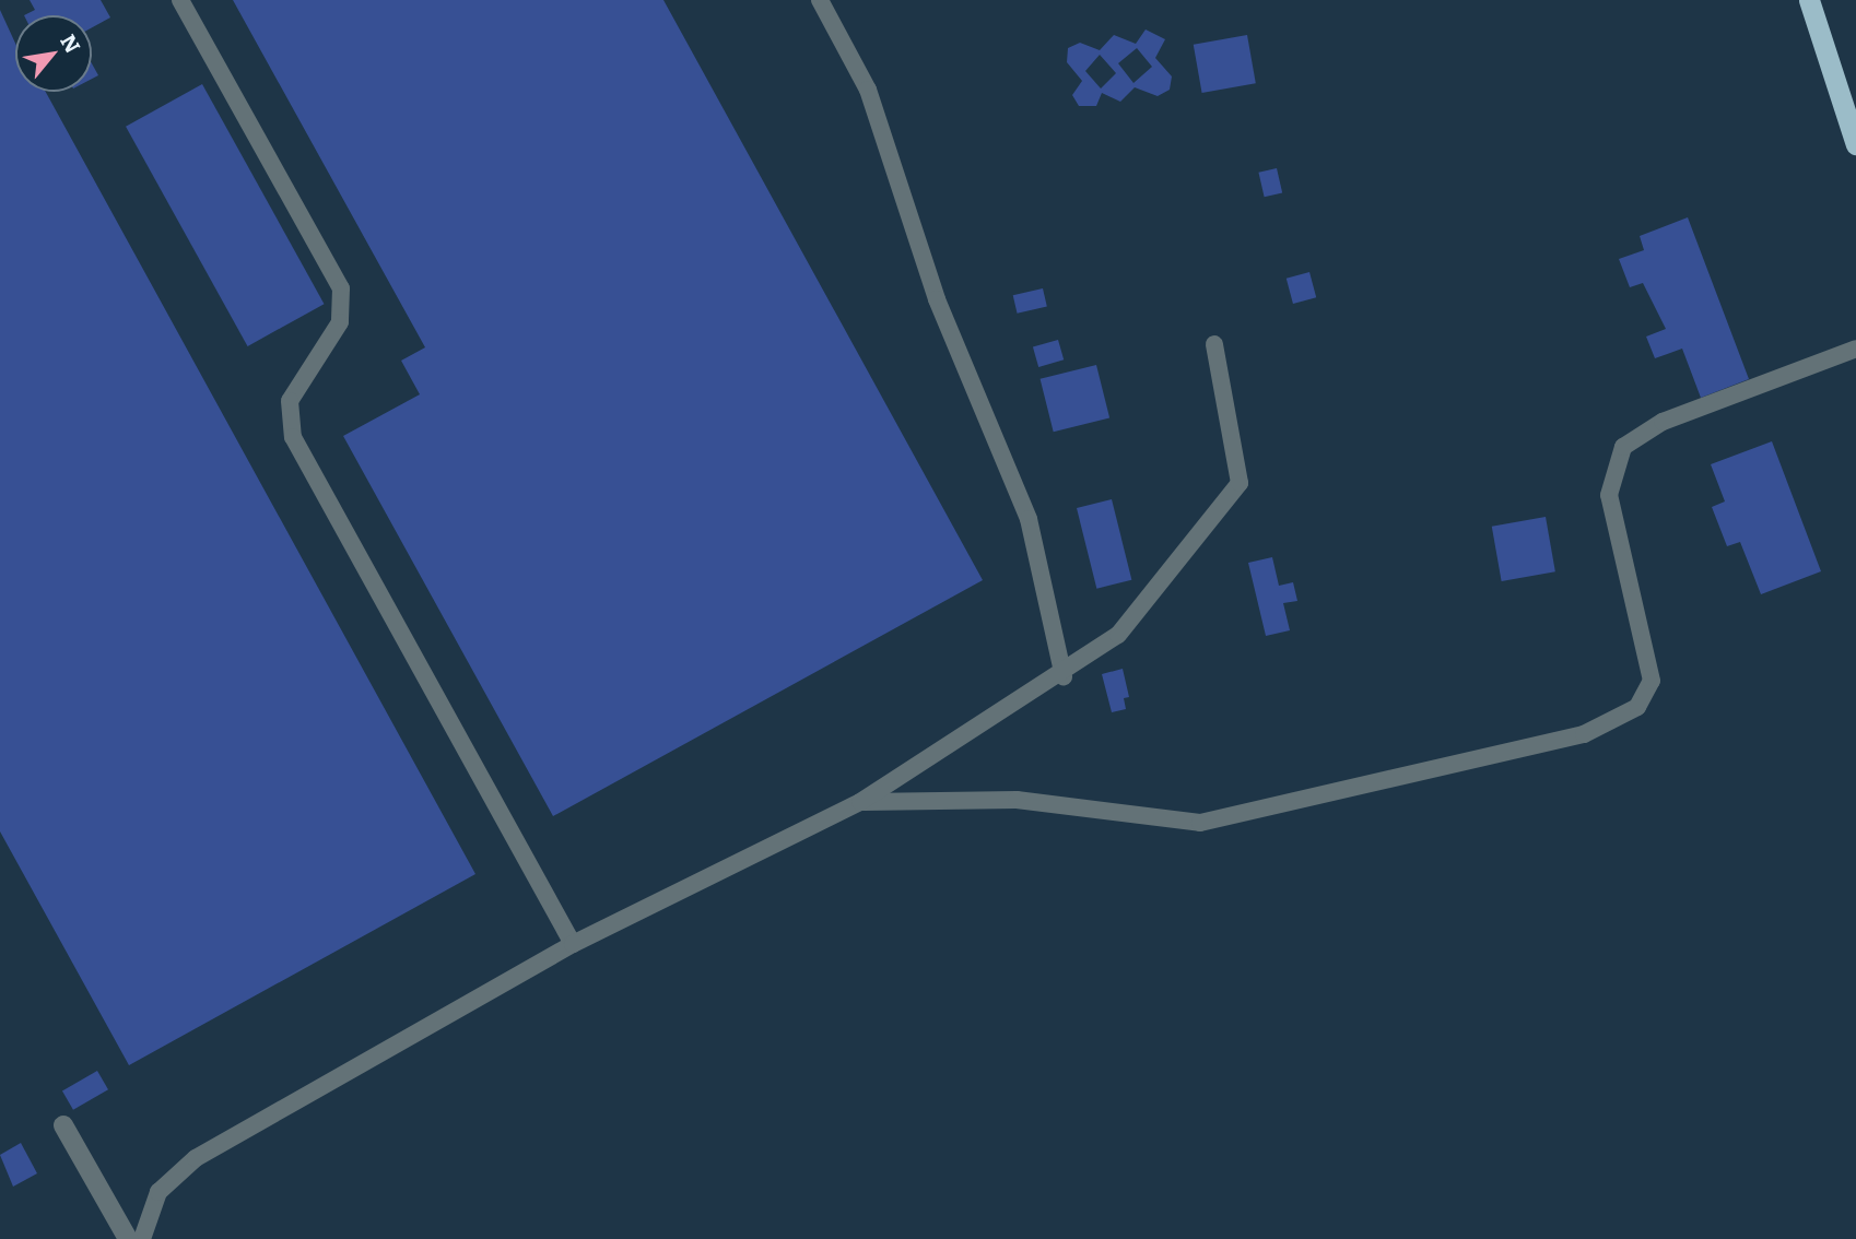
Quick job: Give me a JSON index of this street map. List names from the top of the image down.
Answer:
{
  "north": "top right"
}
